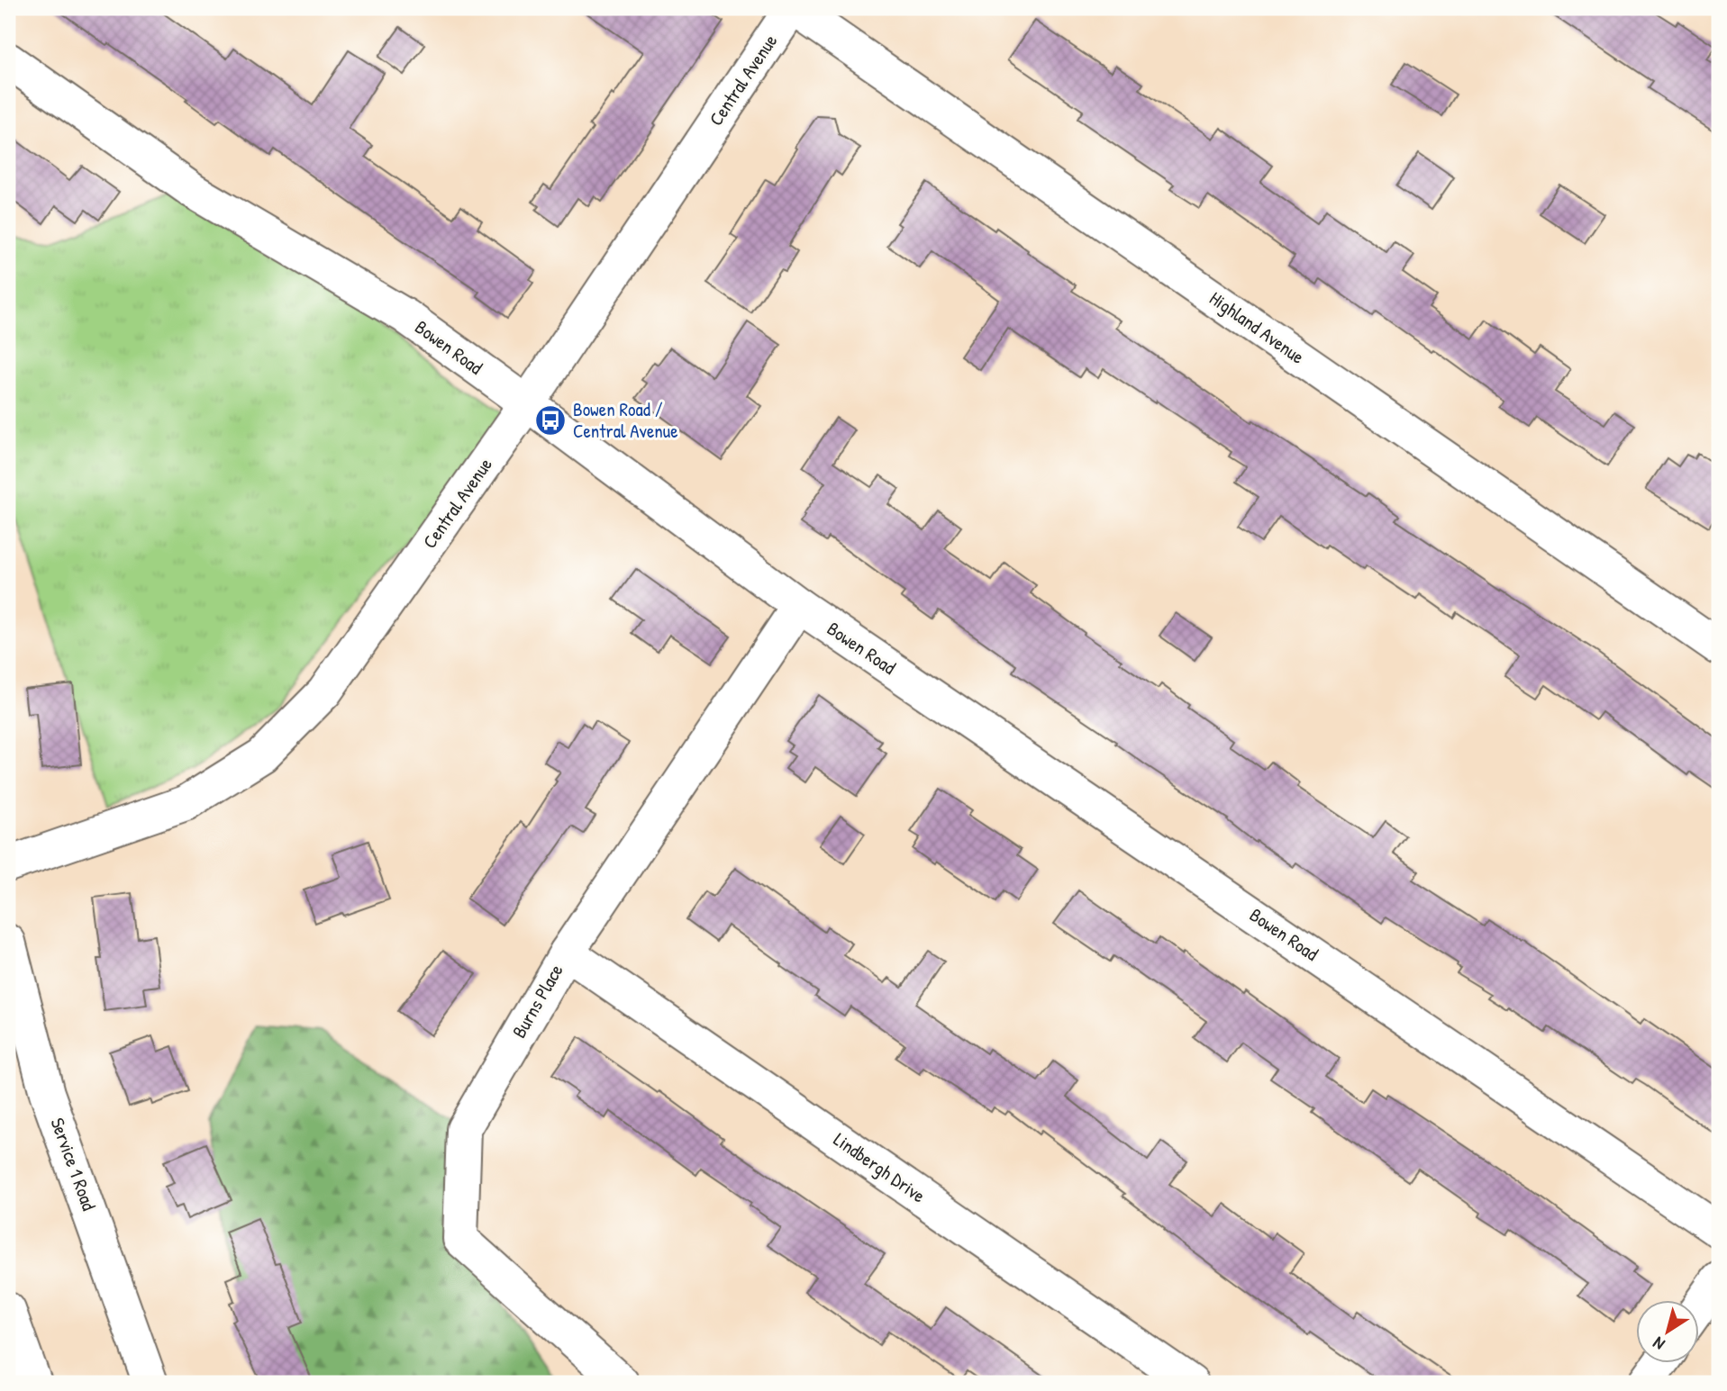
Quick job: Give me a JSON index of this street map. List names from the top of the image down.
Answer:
{
  "streets": {
    "street": [
      "Central Avenue",
      "Highland Avenue",
      "Bowen Road",
      "Burns Place",
      "Service 1 Road",
      "Lindbergh Drive"
    ]
  },
  "crossings": [
    ["Central Avenue", "Highland Avenue"],
    ["Central Avenue", "Bowen Road"],
    ["Bowen Road", "Burns Place"],
    ["Burns Place", "Lindbergh Drive"]
  ],
  "places": {
    "bus stop": ["Bowen Road / Central Avenue"]
  },
  "north": "bottom left"
}
